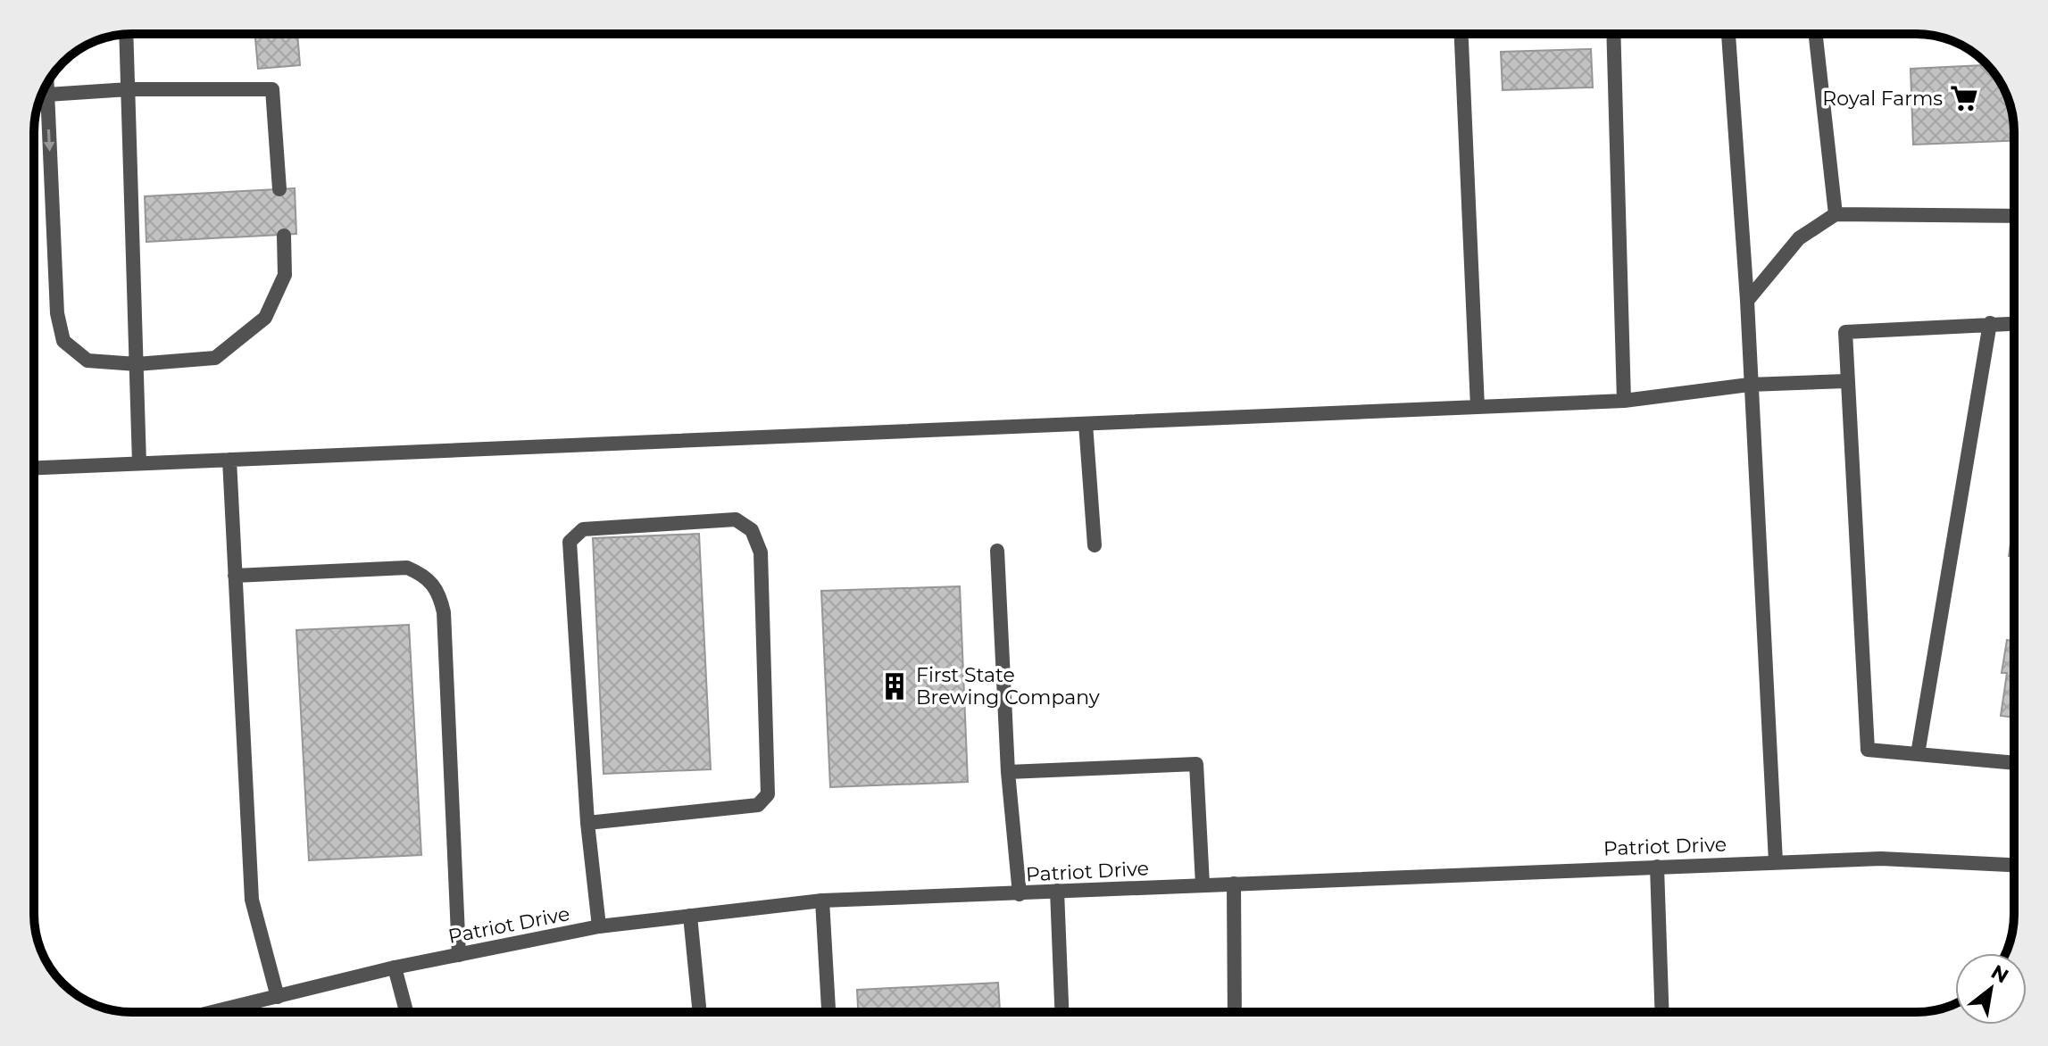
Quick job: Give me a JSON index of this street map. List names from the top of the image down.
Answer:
{
  "streets": {
    "street": ["Patriot Drive"]
  },
  "places": {
    "supermarket": ["Royal Farms"],
    "building": ["First State Brewing Company"]
  },
  "north": "top right"
}
